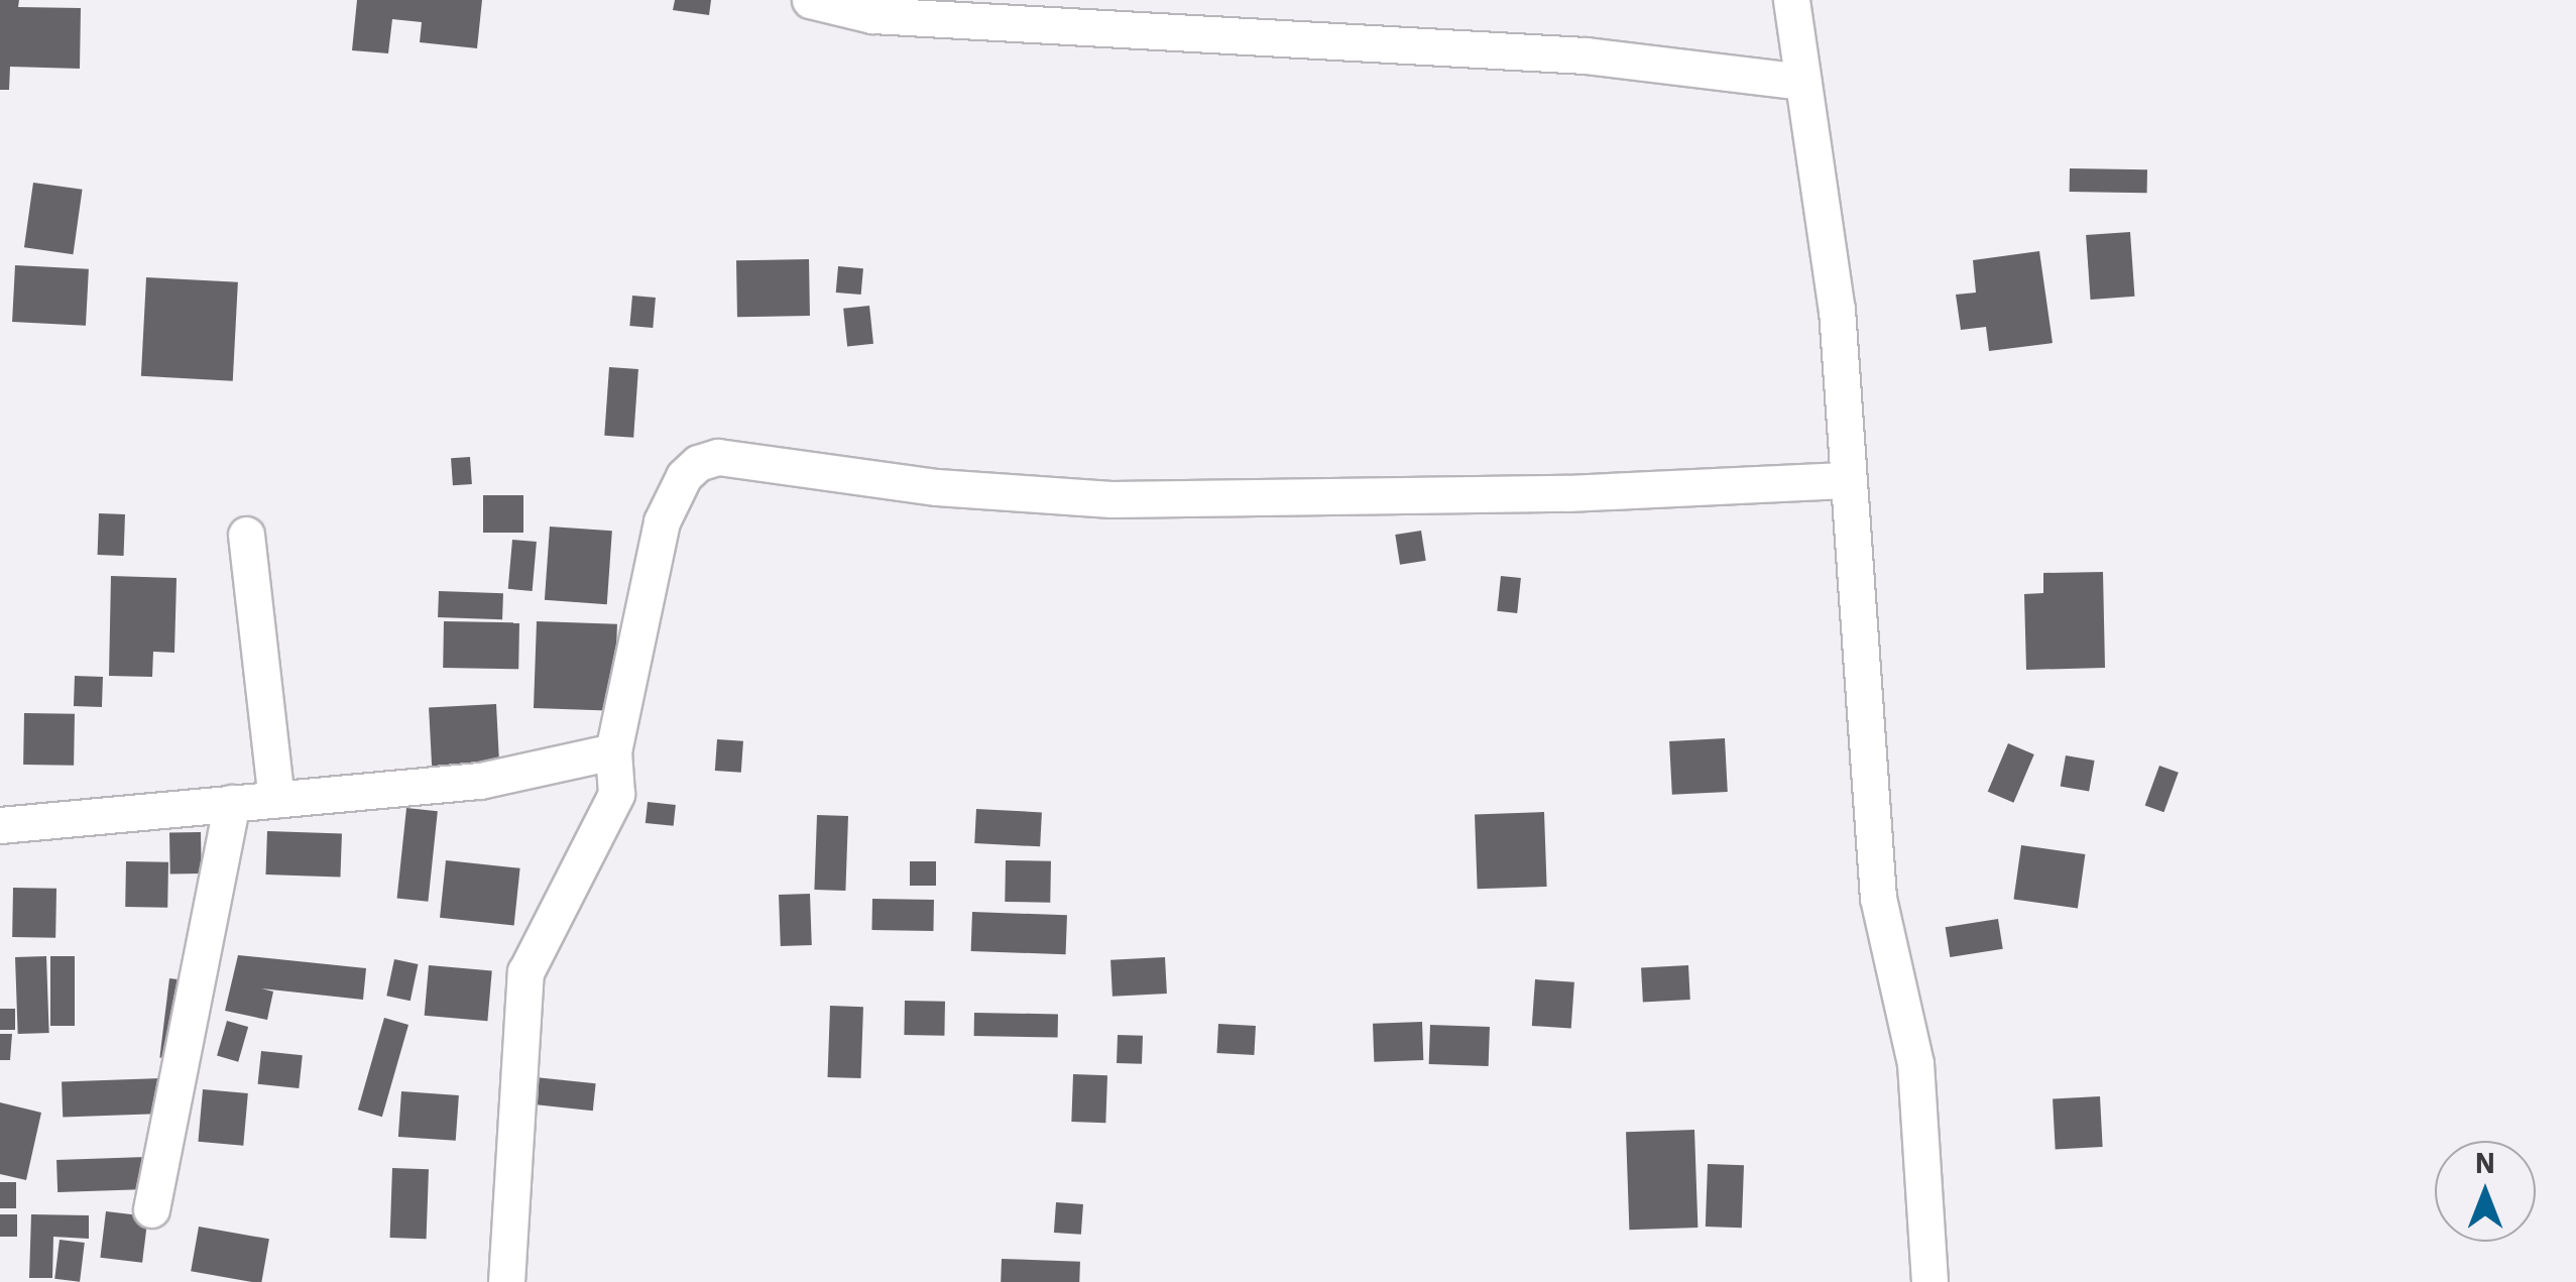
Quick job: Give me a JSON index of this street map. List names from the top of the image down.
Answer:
{
  "north": "top"
}
